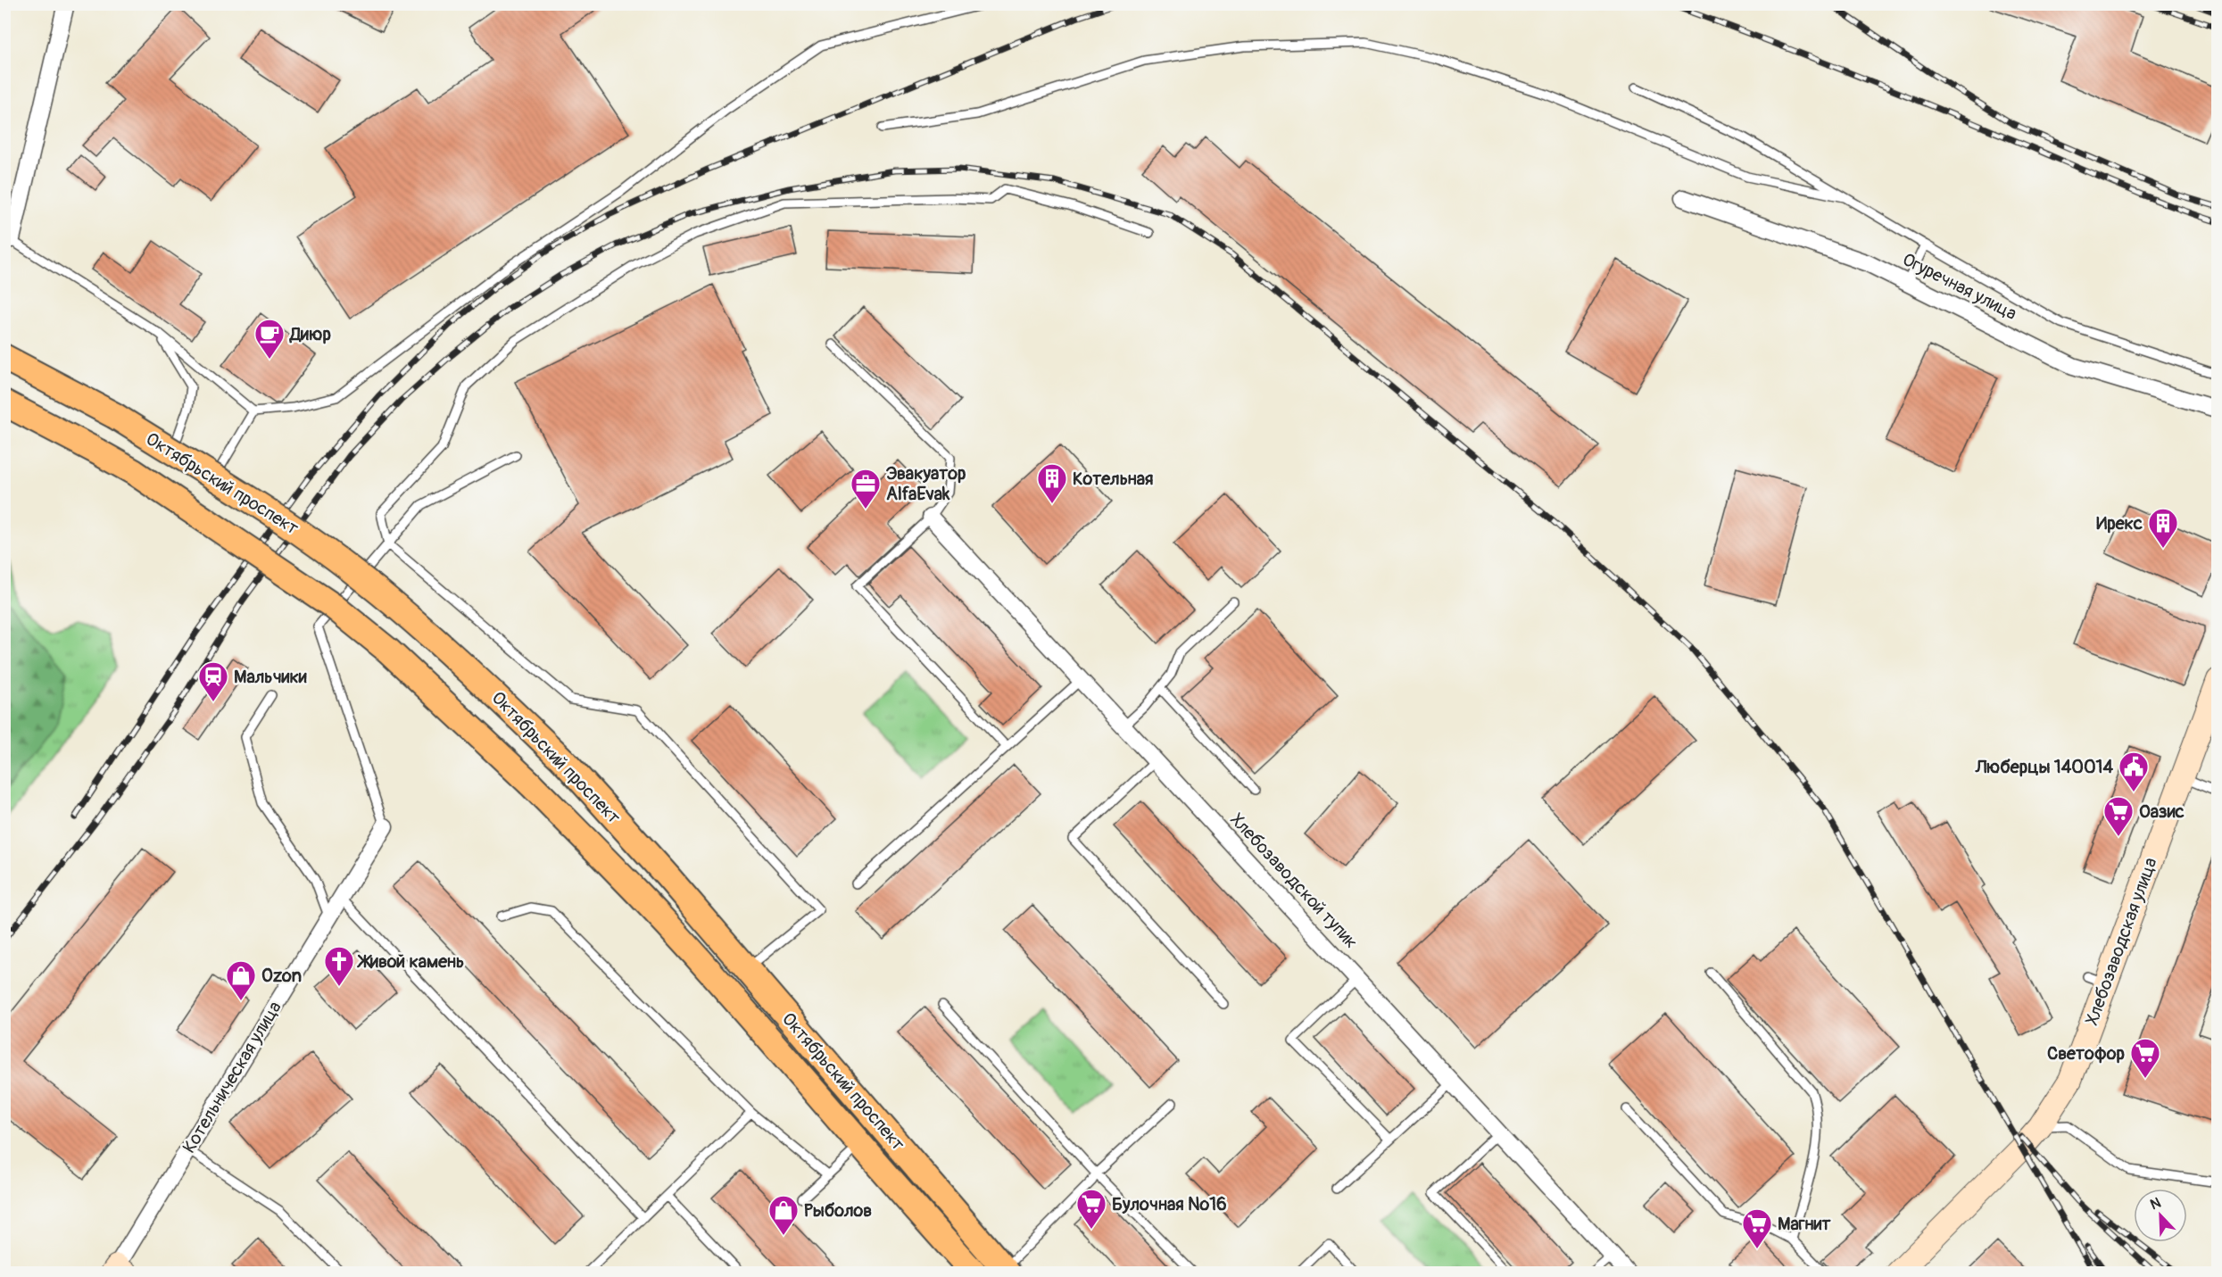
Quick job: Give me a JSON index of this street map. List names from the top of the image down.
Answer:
{
  "streets": {
    "main road": ["Октябрьский проспект", "Хлебозаводская улица"],
    "street": ["Огуречная улица", "Хлебозаводской тупик", "Котельническая улица"]
  },
  "places": {
    "cafe": ["Диюр"],
    "building": ["Котельная", "Ирекс"],
    "office": ["Эвакуатор AlfaEvak"],
    "station": ["Мальчики"],
    "public building": ["Люберцы 140014"],
    "supermarket": [
      "Оазис",
      "Светофор",
      "Булочная №16",
      "Магнит"
    ],
    "church": ["Живой камень"],
    "shop": ["Ozon", "Рыболов"]
  },
  "north": "top left"
}
